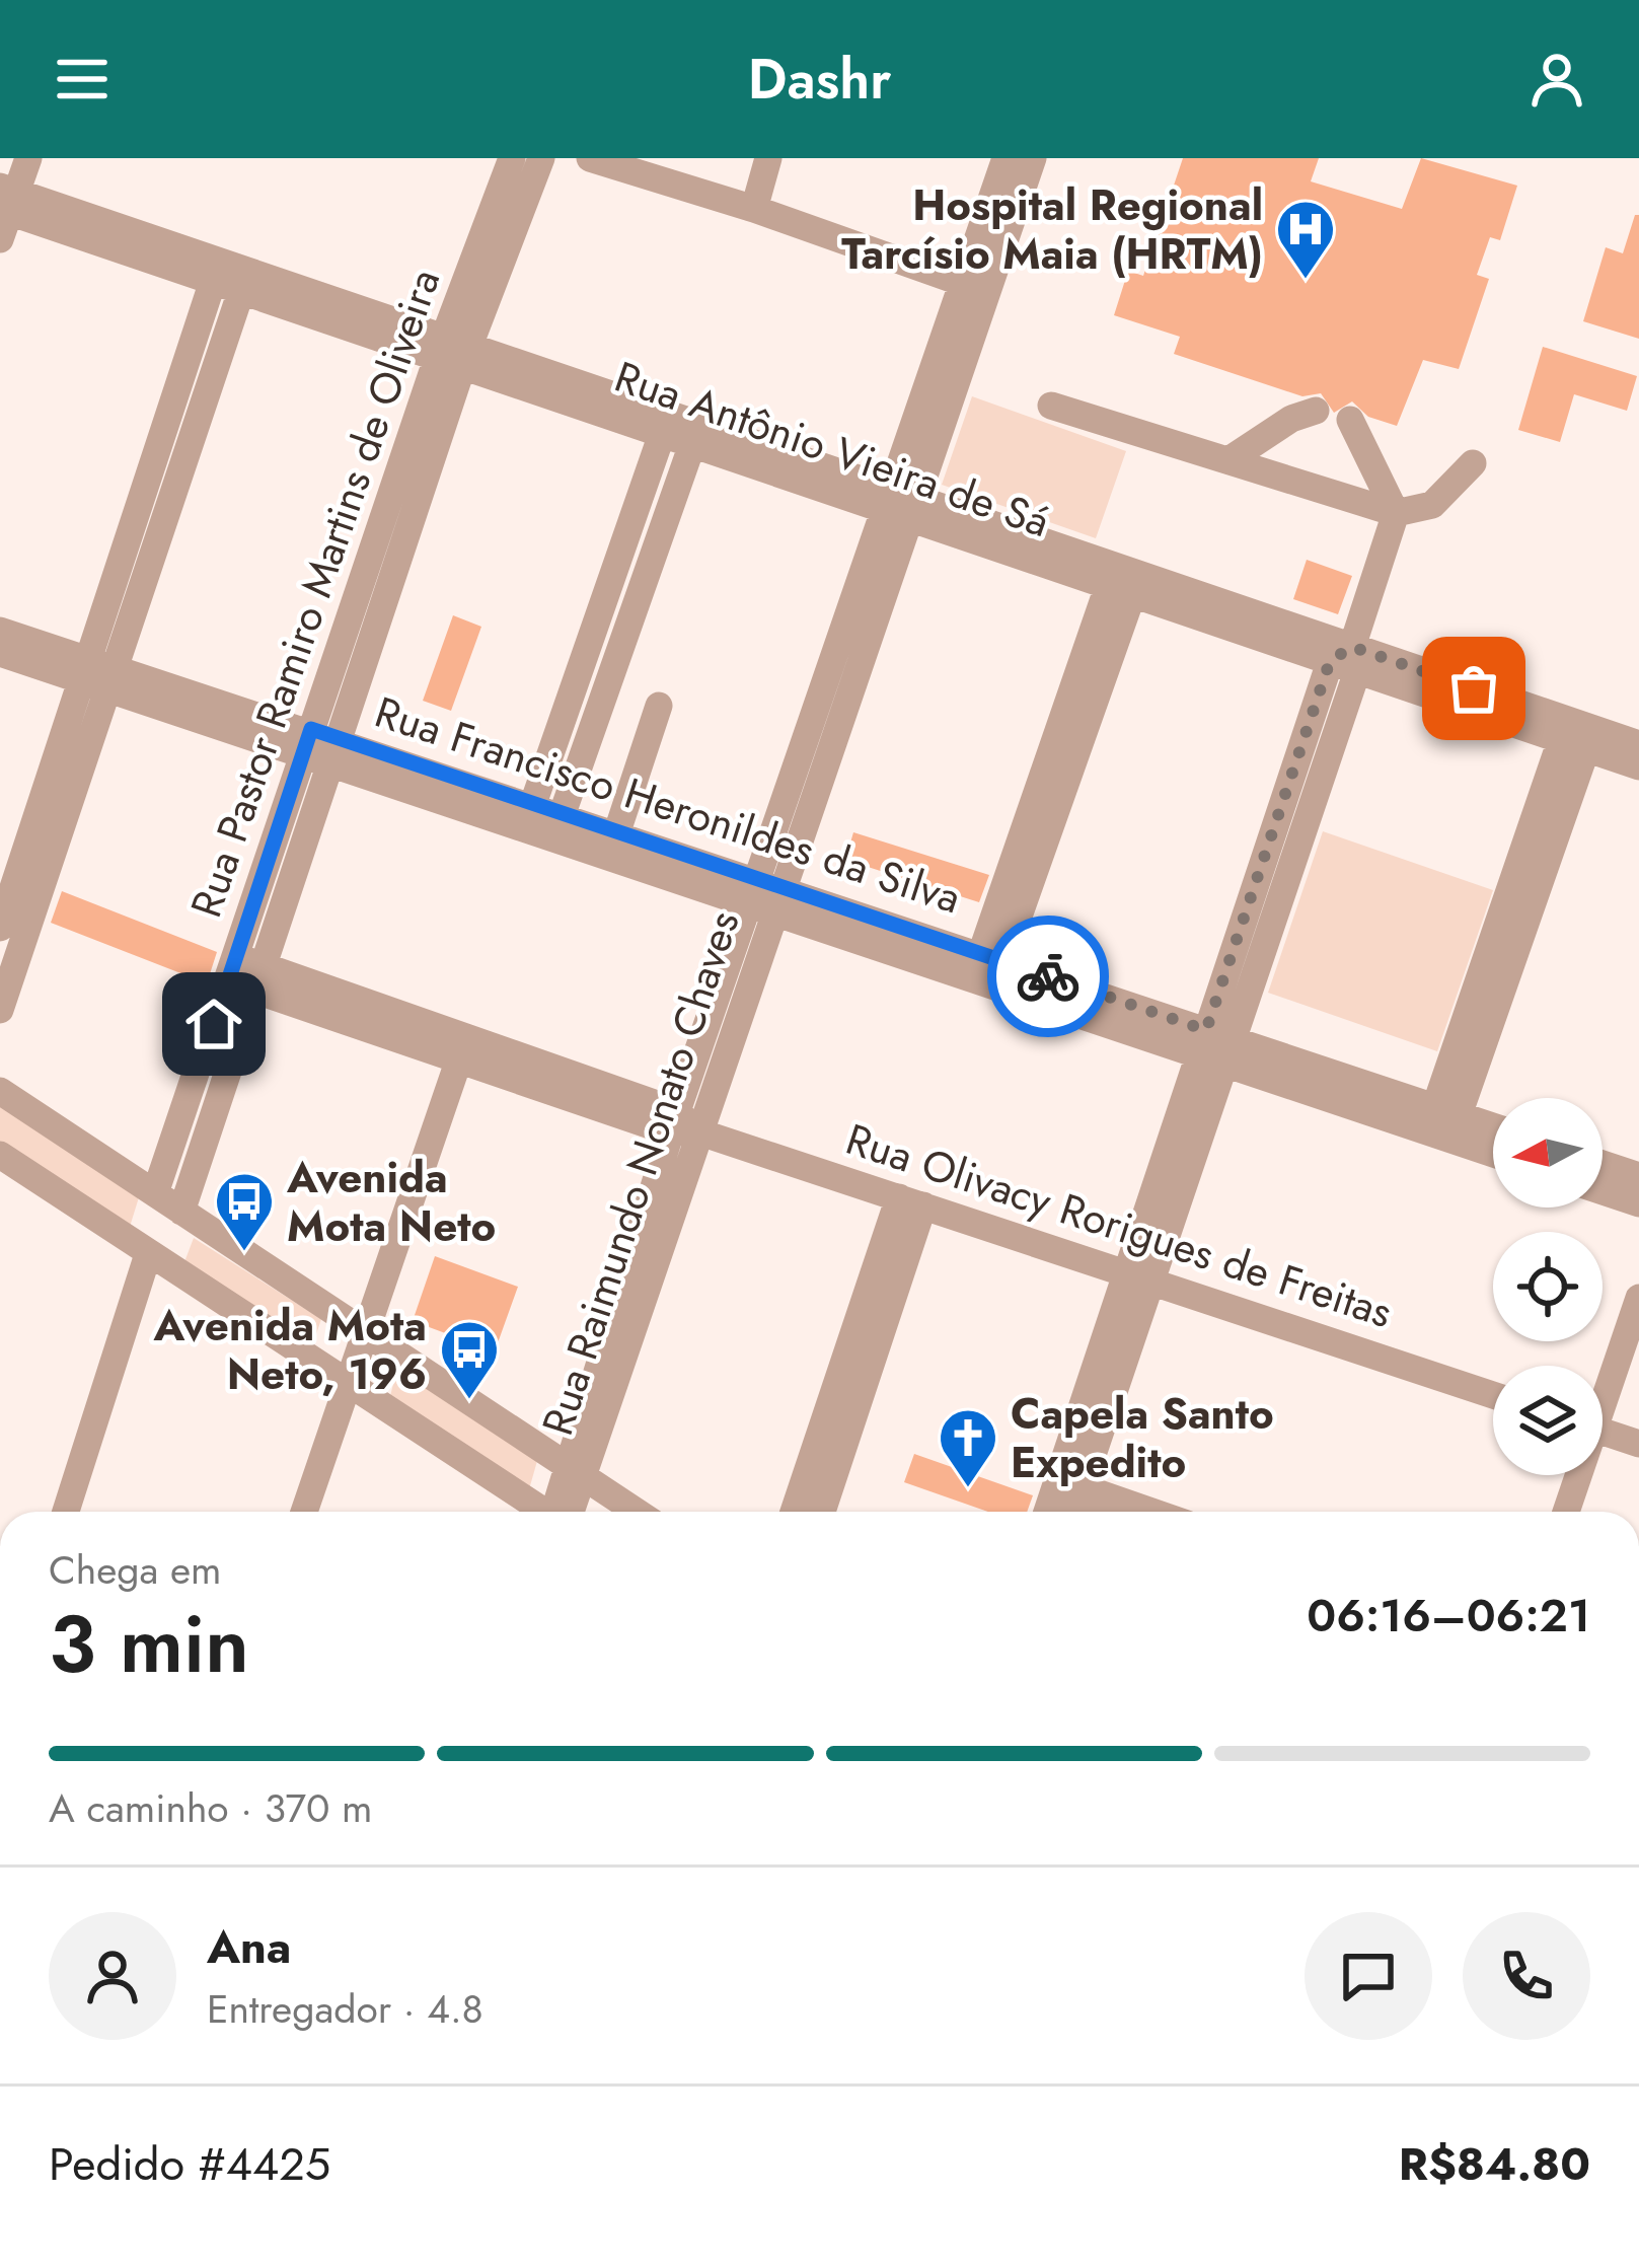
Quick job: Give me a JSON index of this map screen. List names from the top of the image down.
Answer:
{
  "streets": {
    "street": [
      "Rua Antônio Vieira de Sá",
      "Rua Pastor Ramiro Martins de Oliveira",
      "Rua Francisco Heronildes da Silva",
      "Rua Raimundo Nonato Chaves",
      "Rua Olivacy Rorigues de Freitas"
    ]
  },
  "crossings": [
    ["Rua Antônio Vieira de Sá", "Rua Pastor Ramiro Martins de Oliveira"],
    ["Rua Antônio Vieira de Sá", "Rua Raimundo Nonato Chaves"],
    ["Rua Pastor Ramiro Martins de Oliveira", "Rua Francisco Heronildes da Silva"],
    ["Rua Pastor Ramiro Martins de Oliveira", "Rua Olivacy Rorigues de Freitas"],
    ["Rua Francisco Heronildes da Silva", "Rua Raimundo Nonato Chaves"],
    ["Rua Raimundo Nonato Chaves", "Rua Olivacy Rorigues de Freitas"]
  ],
  "places": {
    "hospital": ["Hospital Regional Tarcísio Maia (HRTM)"],
    "bus stop": ["Avenida Mota Neto", "Avenida Mota Neto, 196"],
    "church": ["Capela Santo Expedito"]
  },
  "north": "left",
  "page": {
    "header": "Dashr",
    "heading": ["3 min", "Chega em", "06:16–06:21"],
    "panel": [
      "Ana",
      "Entregador · 4.8",
      "Pedido #4425",
      "R$84.80"
    ],
    "bar": "A caminho · 370 m"
  }
}
